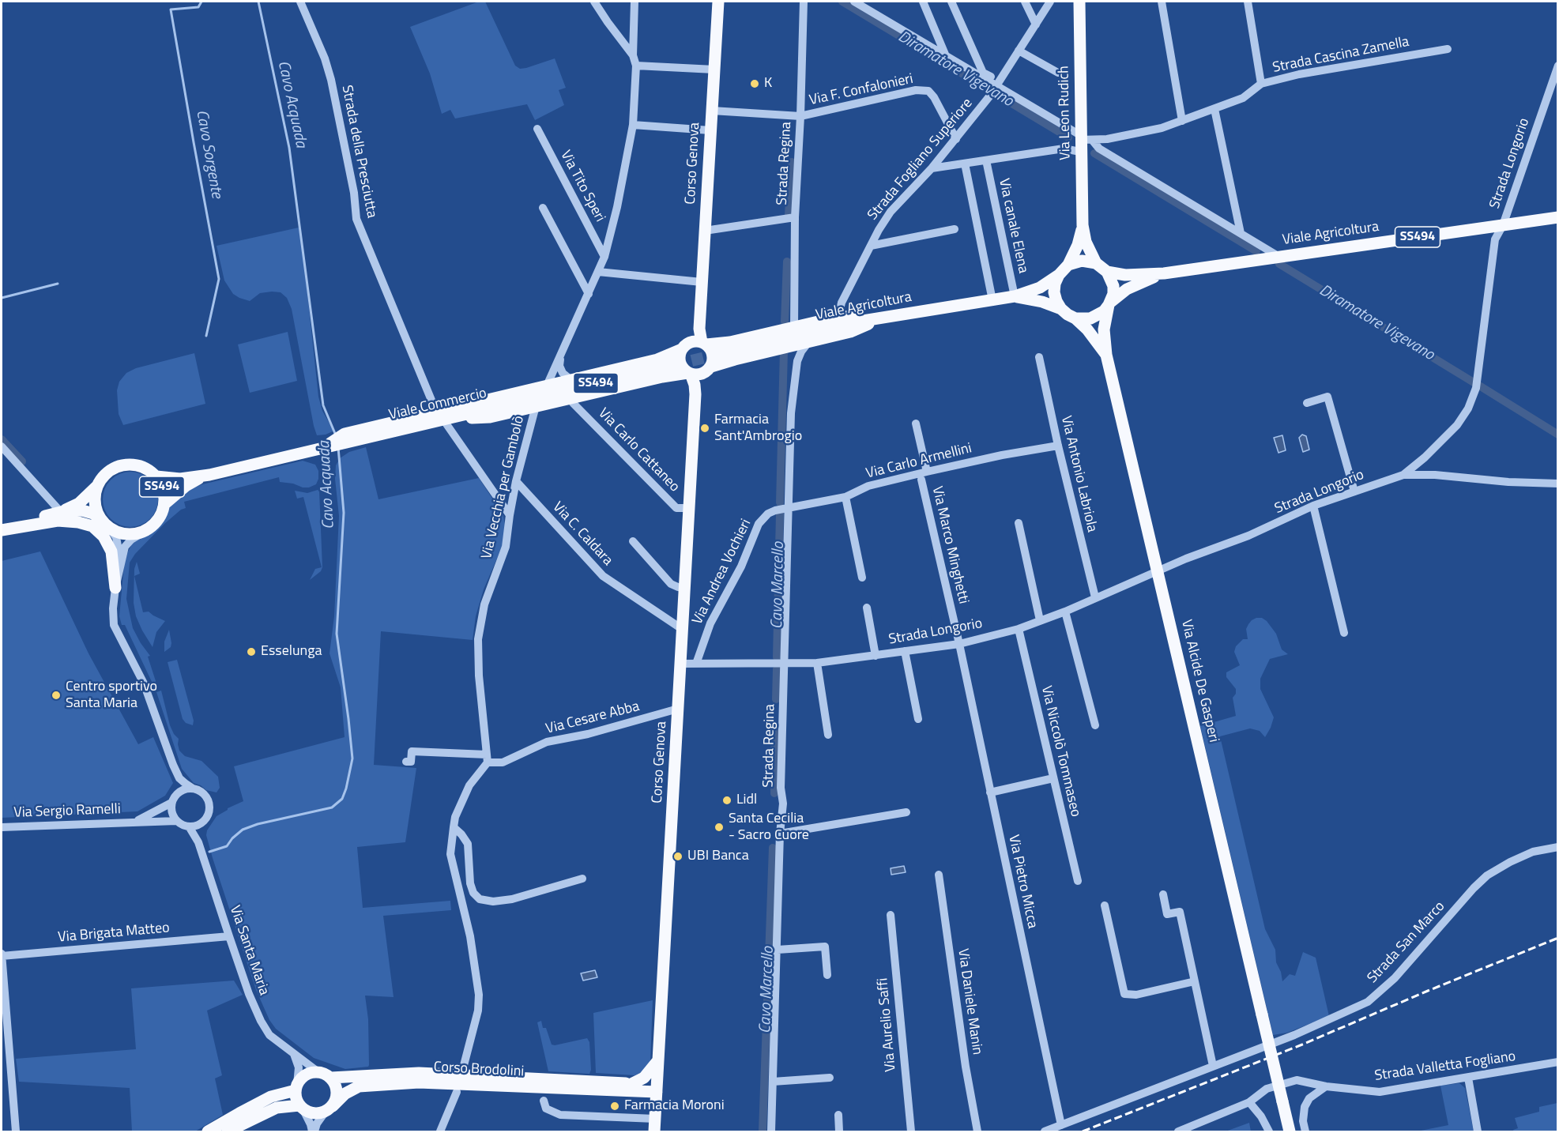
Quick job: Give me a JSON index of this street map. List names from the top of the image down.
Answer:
{
  "streets": {
    "main road": [
      "Via Leon Rudich",
      "Corso Genova",
      "Viale Agricoltura",
      "SS494",
      "Viale Commercio",
      "Via Alcide De Gasperi",
      "Corso Brodolini"
    ],
    "street": [
      "Strada Cascina Zamella",
      "Via F. Confalonieri",
      "Strada della Presciutta",
      "Strada Fogliano Superiore",
      "Strada Regina",
      "Strada Longorio",
      "Via Tito Speri",
      "Via canale Elena",
      "Via Carlo Cattaneo",
      "Via Carlo Armellini",
      "Via Antonio Labriola",
      "Via Vecchia per Gambolò",
      "Via C. Caldara",
      "Via Marco Minghetti",
      "Via Andrea Vochieri",
      "Via Cesare Abba",
      "Via Niccolò Tommaseo",
      "Via Sergio Ramelli",
      "Via Pietro Micca",
      "Via Brigata Matteo",
      "Strada San Marco",
      "Via Santa Maria",
      "Via Daniele Manin",
      "Via Aurelio Saffi",
      "Strada Valletta Fogliano"
    ]
  },
  "crossings": [
    ["Strada Cascina Zamella", "Via Leon Rudich"],
    ["Strada Cascina Zamella", "Strada Fogliano Superiore"],
    ["Strada Cascina Zamella", "Via canale Elena"],
    ["Via F. Confalonieri", "Strada Fogliano Superiore"],
    ["Via F. Confalonieri", "Strada Regina"],
    ["Via Leon Rudich", "Viale Agricoltura"],
    ["Strada della Presciutta", "Viale Commercio"],
    ["Strada della Presciutta", "Via Vecchia per Gambolò"],
    ["Corso Genova", "Strada Longorio"],
    ["Corso Genova", "Via Carlo Cattaneo"],
    ["Corso Genova", "Via C. Caldara"],
    ["Corso Genova", "Via Cesare Abba"],
    ["Corso Genova", "Corso Brodolini"],
    ["Strada Regina", "Strada Longorio"],
    ["Strada Regina", "Via Carlo Armellini"],
    ["Strada Regina", "Via Andrea Vochieri"],
    ["Strada Longorio", "Viale Agricoltura"],
    ["Strada Longorio", "Via Antonio Labriola"],
    ["Strada Longorio", "Via Marco Minghetti"],
    ["Strada Longorio", "Via Andrea Vochieri"],
    ["Strada Longorio", "Via Alcide De Gasperi"],
    ["Strada Longorio", "Via Niccolò Tommaseo"],
    ["Strada Longorio", "Via Pietro Micca"],
    ["Via canale Elena", "Viale Agricoltura"],
    ["Viale Agricoltura", "Via Alcide De Gasperi"],
    ["SS494", "Viale Commercio"],
    ["SS494", "Via Santa Maria"],
    ["Viale Commercio", "Via Santa Maria"],
    ["Via Carlo Armellini", "Via Antonio Labriola"],
    ["Via Carlo Armellini", "Via Andrea Vochieri"],
    ["Via Vecchia per Gambolò", "Via C. Caldara"],
    ["Via Vecchia per Gambolò", "Via Cesare Abba"],
    ["Via Marco Minghetti", "Via Pietro Micca"],
    ["Via Sergio Ramelli", "Via Santa Maria"],
    ["Via Pietro Micca", "Strada San Marco"],
    ["Via Brigata Matteo", "Via Santa Maria"],
    ["Via Santa Maria", "Corso Brodolini"]
  ],
  "water": [
    "Diramatore Vigevano",
    "Cavo Acquada",
    "Cavo Sorgente",
    "Cavo Marcello"
  ],
  "places": [
    "K",
    "Farmacia Sant'Ambrogio",
    "Esselunga",
    "Centro sportivo Santa Maria",
    "Lidl",
    "Santa Cecilia - Sacro Cuore",
    "UBI Banca",
    "Farmacia Moroni"
  ]
}
